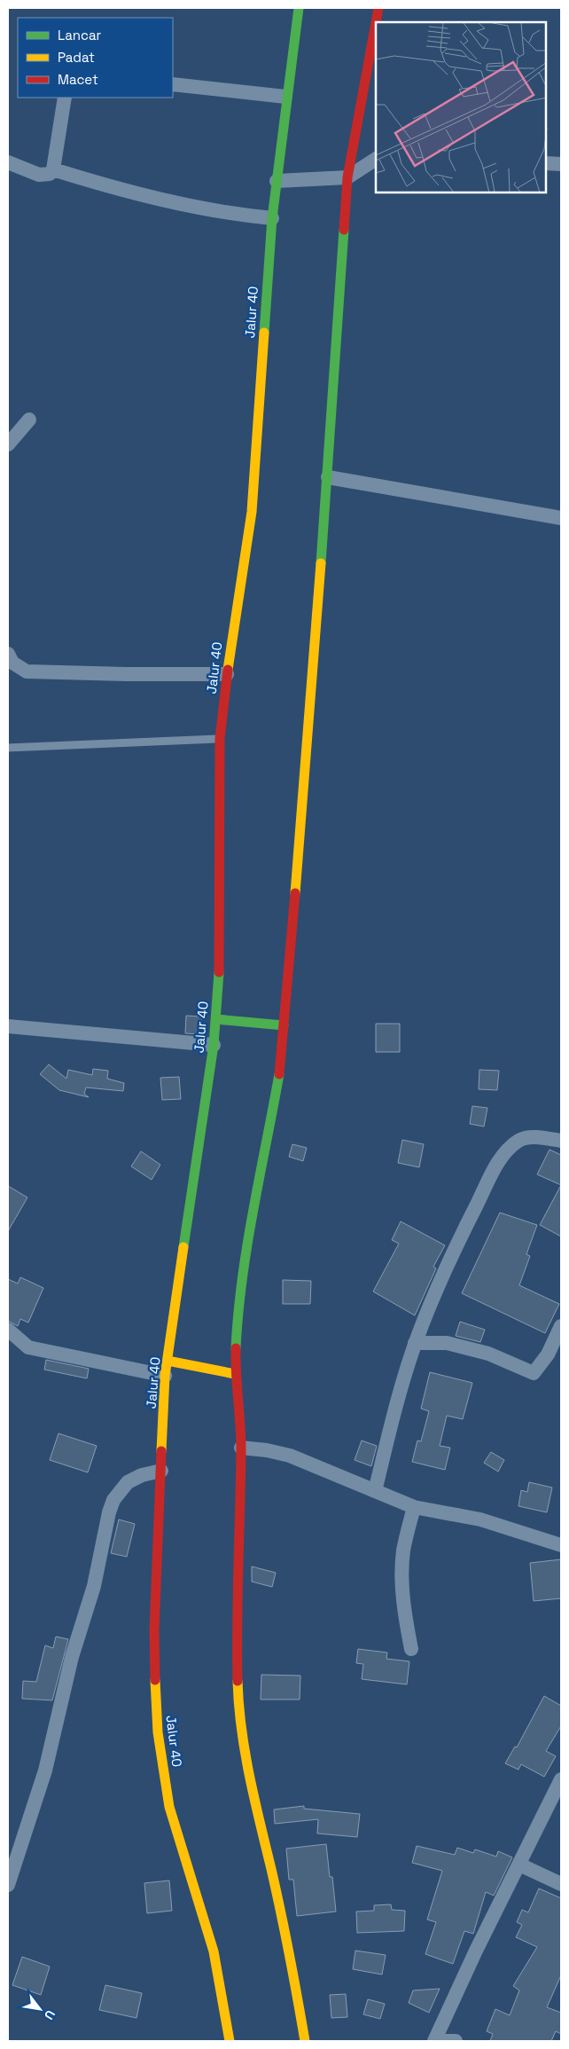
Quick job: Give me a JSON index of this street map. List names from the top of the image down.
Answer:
{
  "streets": {
    "highway": ["Jalur 40"]
  },
  "legend": ["Lancar", "Padat", "Macet"],
  "north": "bottom right"
}
